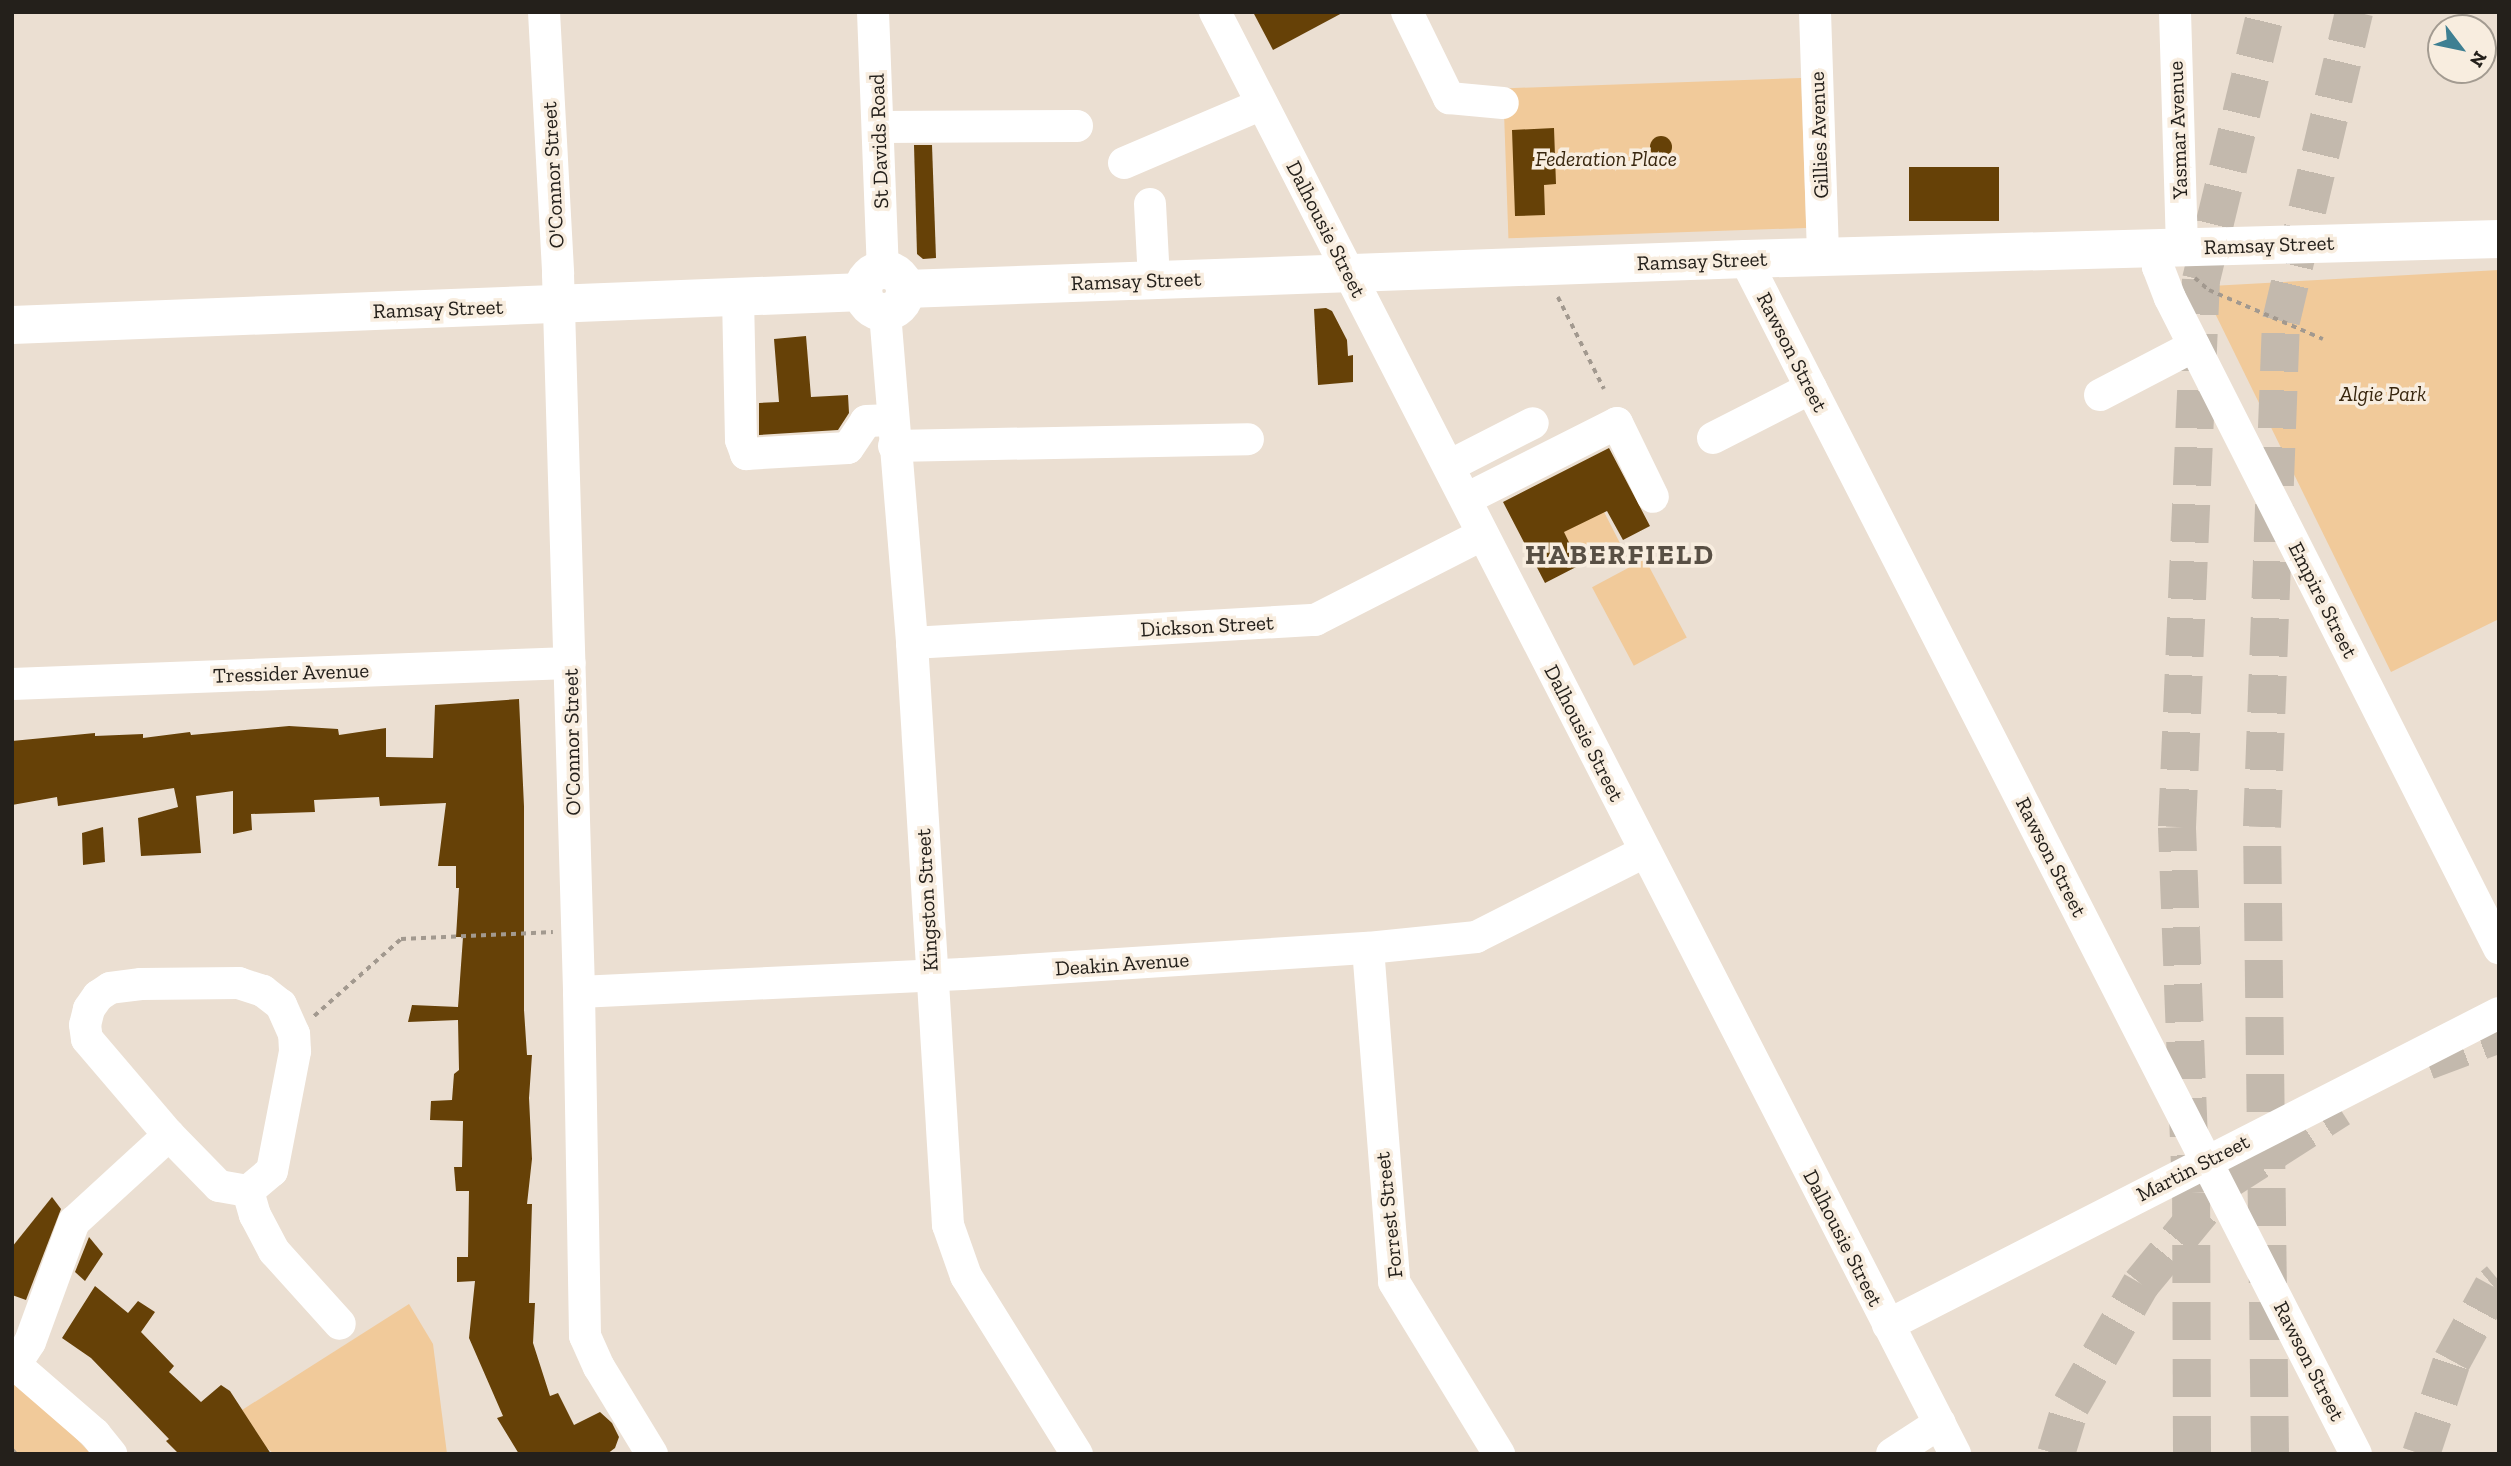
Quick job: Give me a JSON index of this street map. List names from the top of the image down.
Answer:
{
  "streets": {
    "main road": ["Ramsay Street"],
    "street": [
      "Yasmar Avenue",
      "Gillies Avenue",
      "St Davids Road",
      "O'Connor Street",
      "Dalhousie Street",
      "Rawson Street",
      "Empire Street",
      "Dickson Street",
      "Tressider Avenue",
      "Kingston Street",
      "Deakin Avenue",
      "Martin Street",
      "Forrest Street"
    ]
  },
  "crossings": [
    ["Yasmar Avenue", "Ramsay Street"],
    ["Yasmar Avenue", "Empire Street"],
    ["Gillies Avenue", "Ramsay Street"],
    ["St Davids Road", "Ramsay Street"],
    ["St Davids Road", "Kingston Street"],
    ["O'Connor Street", "Ramsay Street"],
    ["O'Connor Street", "Tressider Avenue"],
    ["O'Connor Street", "Deakin Avenue"],
    ["Dalhousie Street", "Ramsay Street"],
    ["Dalhousie Street", "Dickson Street"],
    ["Dalhousie Street", "Deakin Avenue"],
    ["Dalhousie Street", "Martin Street"],
    ["Ramsay Street", "Rawson Street"],
    ["Ramsay Street", "Empire Street"],
    ["Ramsay Street", "Kingston Street"],
    ["Rawson Street", "Martin Street"],
    ["Dickson Street", "Kingston Street"],
    ["Kingston Street", "Deakin Avenue"],
    ["Deakin Avenue", "Forrest Street"]
  ],
  "districts": ["HABERFIELD"],
  "parks": ["Federation Place", "Algie Park"],
  "north": "bottom right"
}
